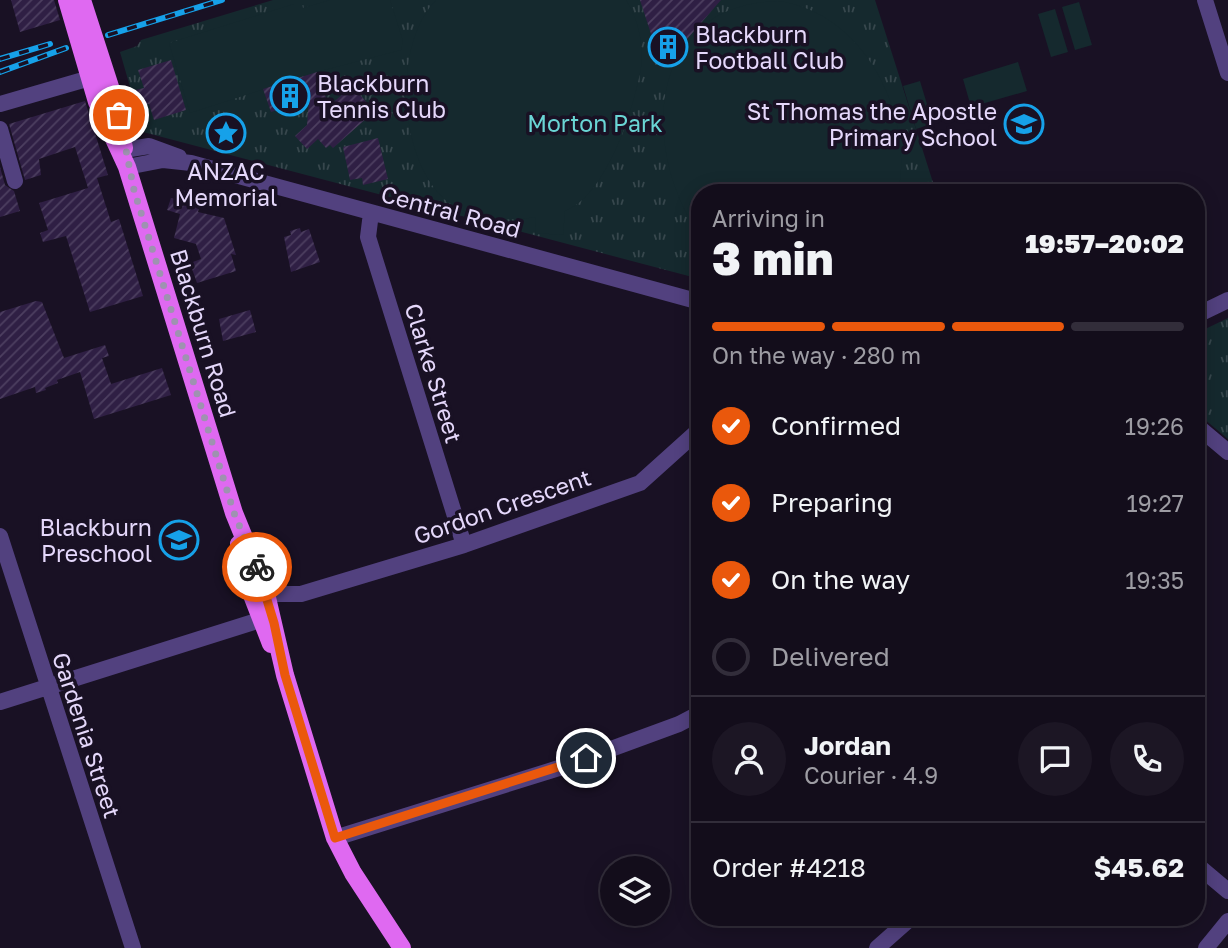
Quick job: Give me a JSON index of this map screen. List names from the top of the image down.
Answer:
{
  "streets": {
    "main road": ["Blackburn Road"],
    "street": [
      "Central Road",
      "Clarke Street",
      "Gordon Crescent",
      "Gardenia Street"
    ]
  },
  "crossings": [
    ["Central Road", "Blackburn Road"],
    ["Central Road", "Clarke Street"],
    ["Blackburn Road", "Gordon Crescent"],
    ["Clarke Street", "Gordon Crescent"],
    ["Gordon Crescent", "Gardenia Street"]
  ],
  "parks": ["Morton Park"],
  "places": {
    "building": ["Blackburn Football Club", "Blackburn Tennis Club"],
    "school or university": ["St Thomas the Apostle Primary School", "Blackburn Preschool"],
    "place": ["ANZAC Memorial"]
  },
  "page": {
    "heading": ["3 min", "Arriving in", "19:57–20:02"],
    "panel": [
      "Jordan",
      "Courier · 4.9",
      "Order #4218",
      "$45.62"
    ],
    "bar": "On the way · 280 m",
    "list": [
      ["Confirmed", "19:26"],
      ["Preparing", "19:27"],
      ["On the way", "19:35"],
      "Delivered"
    ]
  }
}
